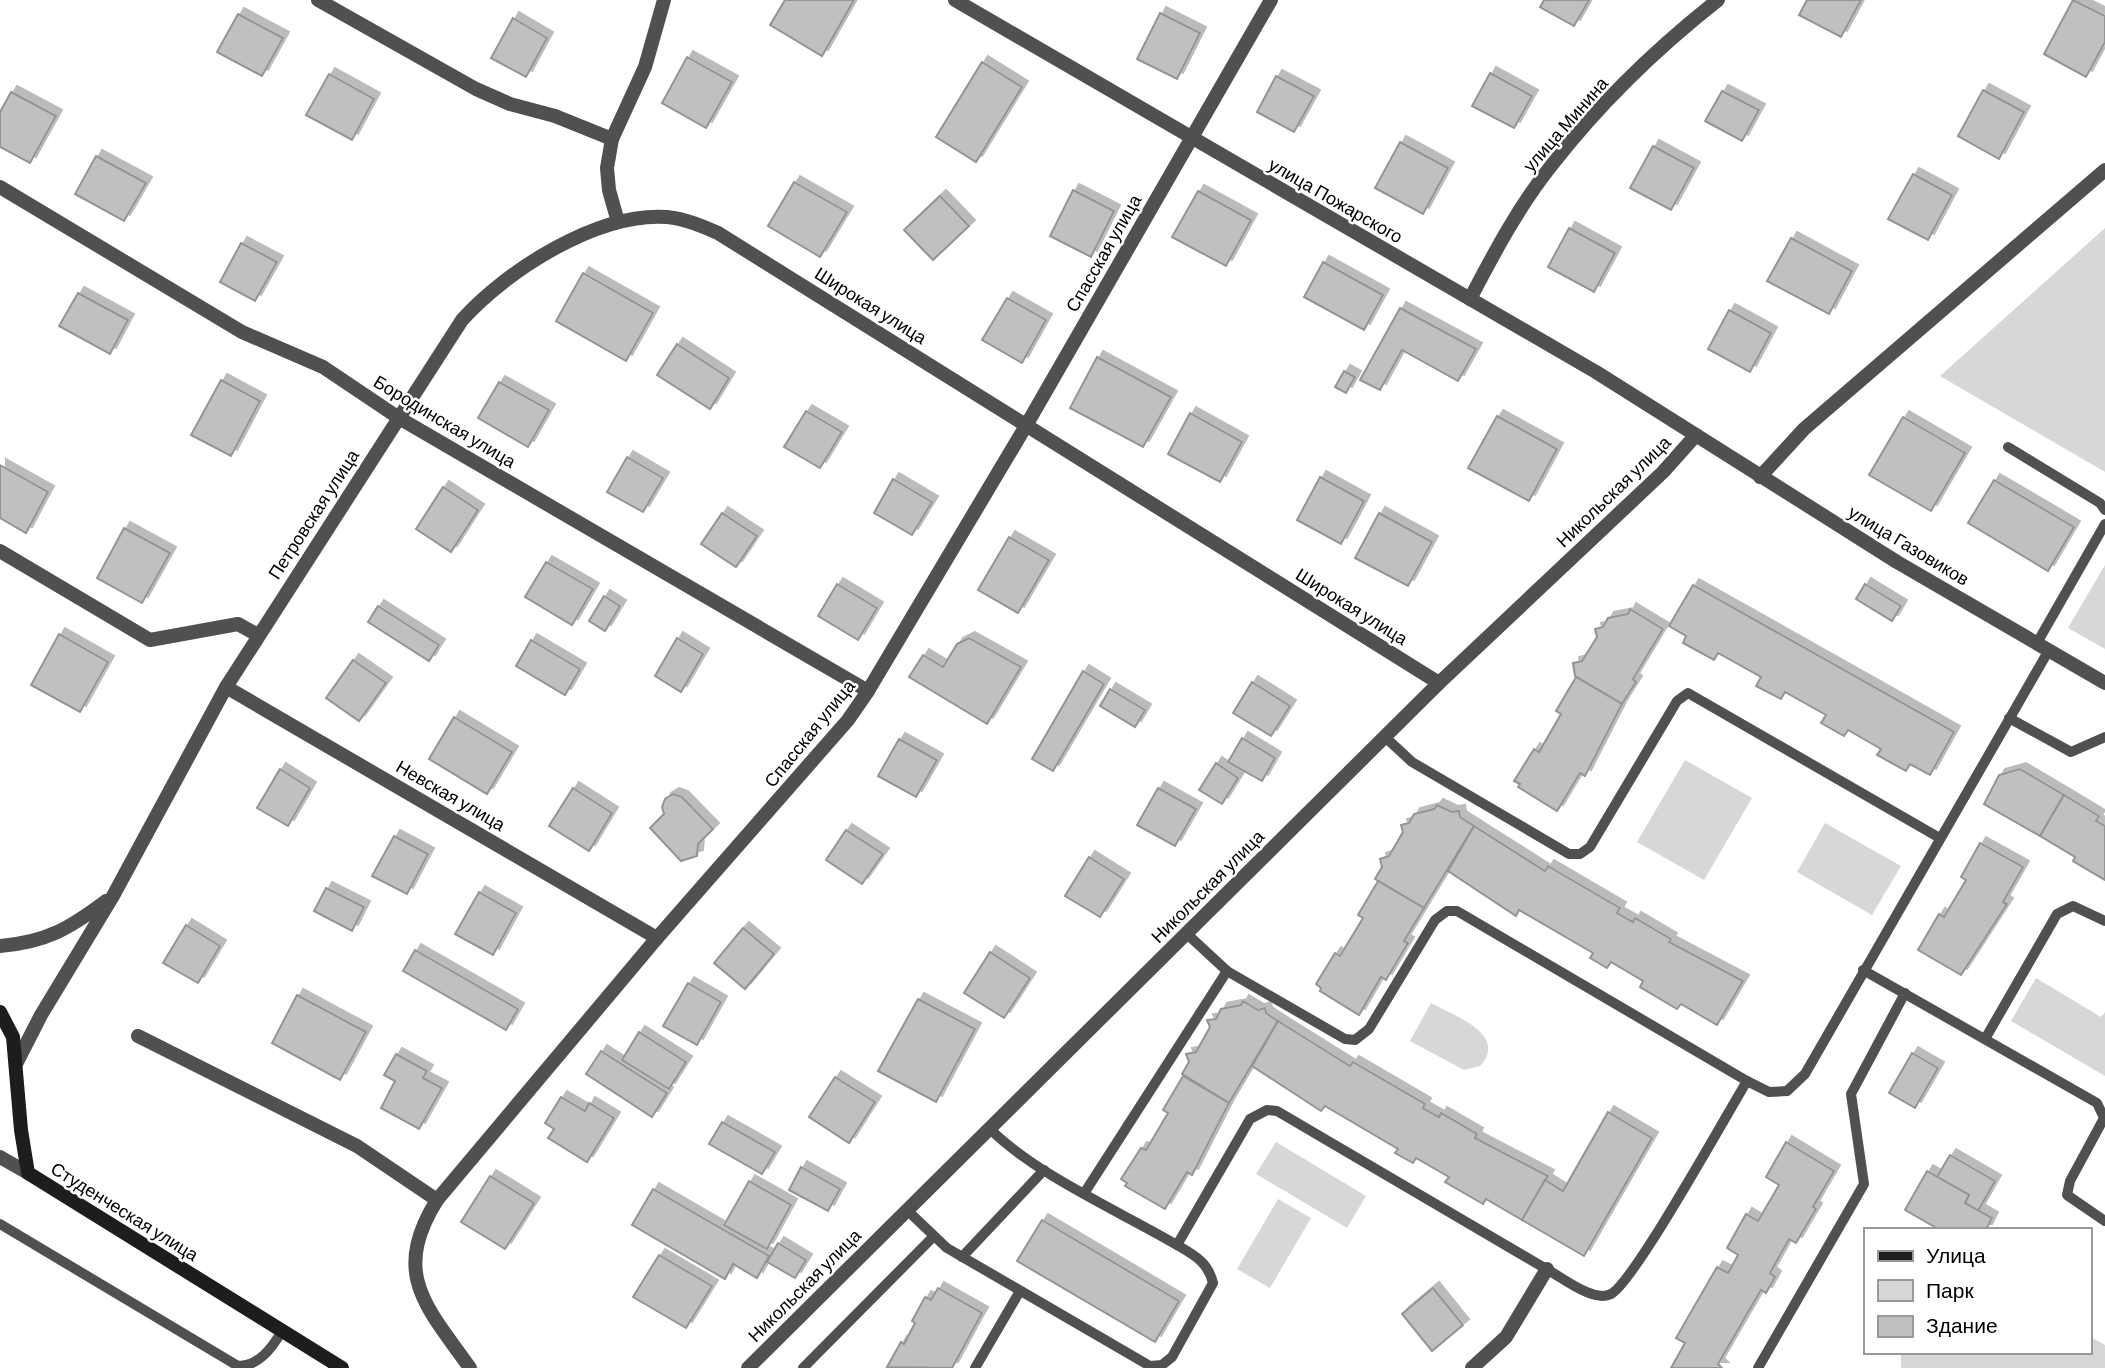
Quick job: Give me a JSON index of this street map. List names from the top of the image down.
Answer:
{
  "streets": {
    "street": [
      "улица Минина",
      "улица Пожарского",
      "Спасская улица",
      "Широкая улица",
      "Бородинская улица",
      "Никольская улица",
      "Петровская улица",
      "улица Газовиков",
      "Невская улица",
      "Студенческая улица"
    ]
  },
  "crossings": [
    ["улица Минина", "улица Пожарского"],
    ["улица Пожарского", "Спасская улица"],
    ["улица Пожарского", "Никольская улица"],
    ["улица Пожарского", "улица Газовиков"],
    ["Спасская улица", "Широкая улица"],
    ["Спасская улица", "Бородинская улица"],
    ["Спасская улица", "Невская улица"],
    ["Широкая улица", "Никольская улица"],
    ["Широкая улица", "Петровская улица"],
    ["Бородинская улица", "Петровская улица"],
    ["Никольская улица", "улица Газовиков"],
    ["Петровская улица", "Невская улица"],
    ["Петровская улица", "Студенческая улица"]
  ],
  "legend": ["Улица", "Парк", "Здание"]
}
